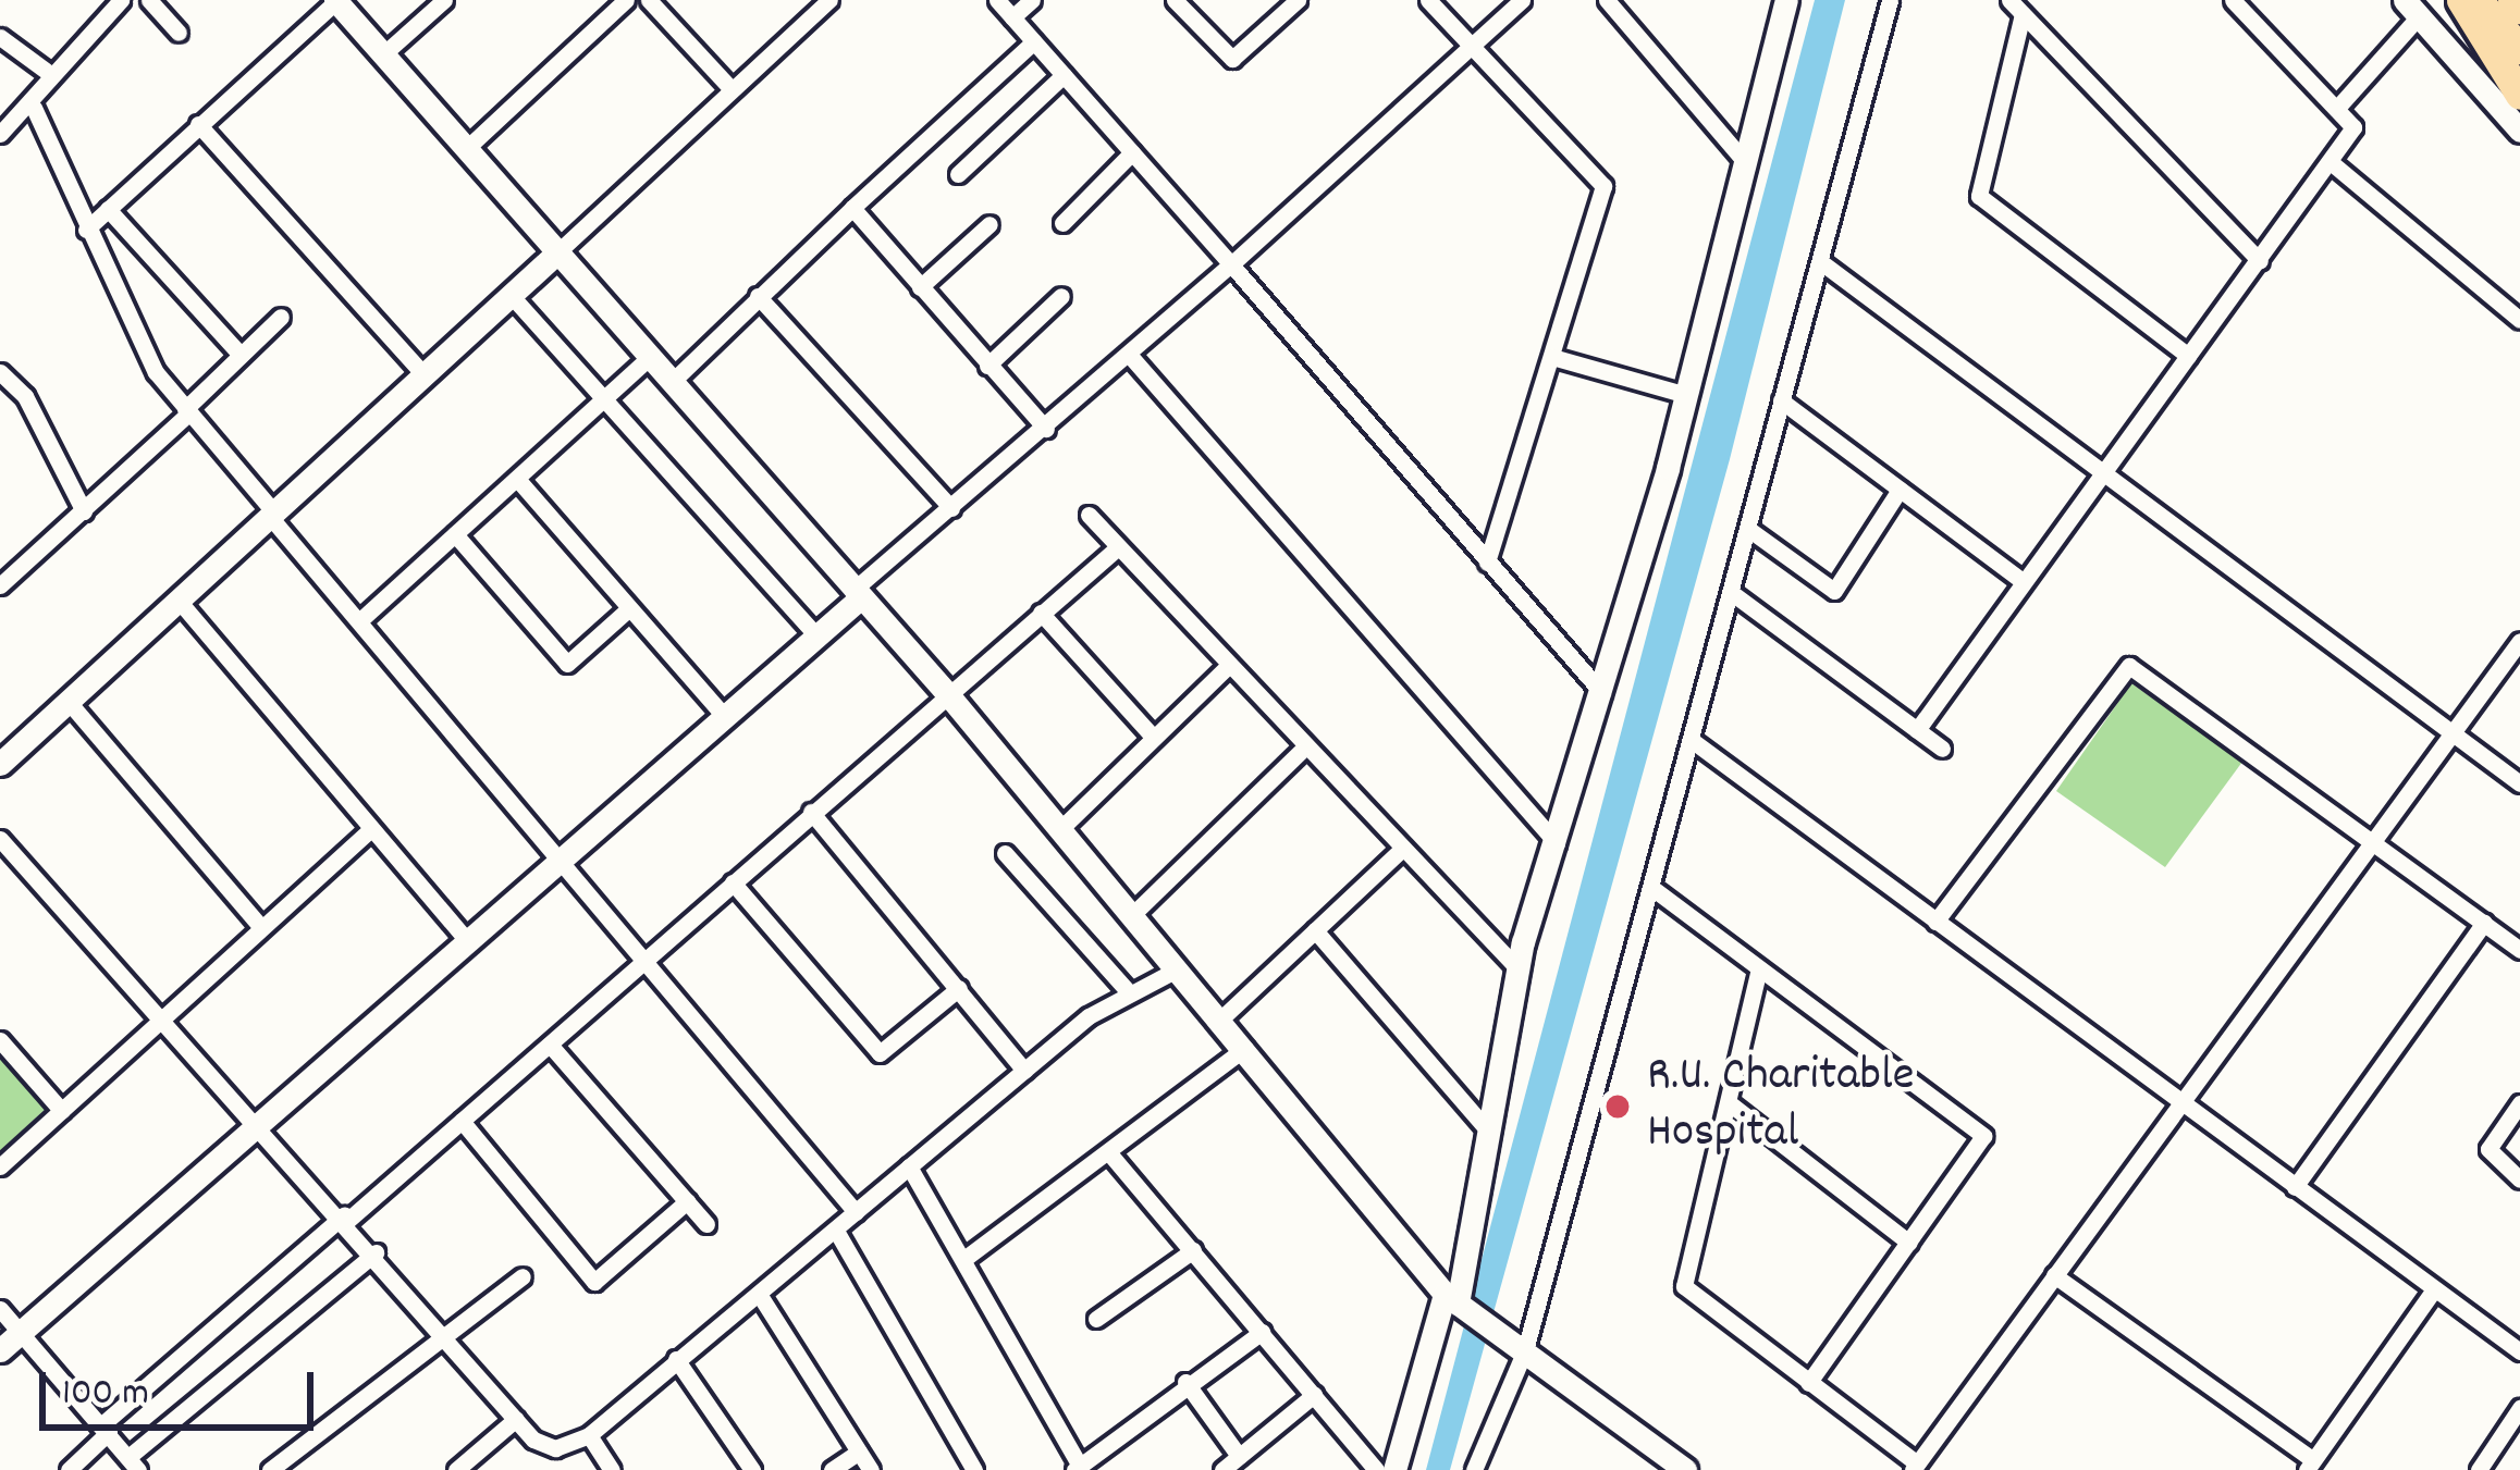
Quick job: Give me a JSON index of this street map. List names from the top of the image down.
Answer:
{
  "places": ["R.U. Charitable Hospital"],
  "scale_bar": "100 m"
}
